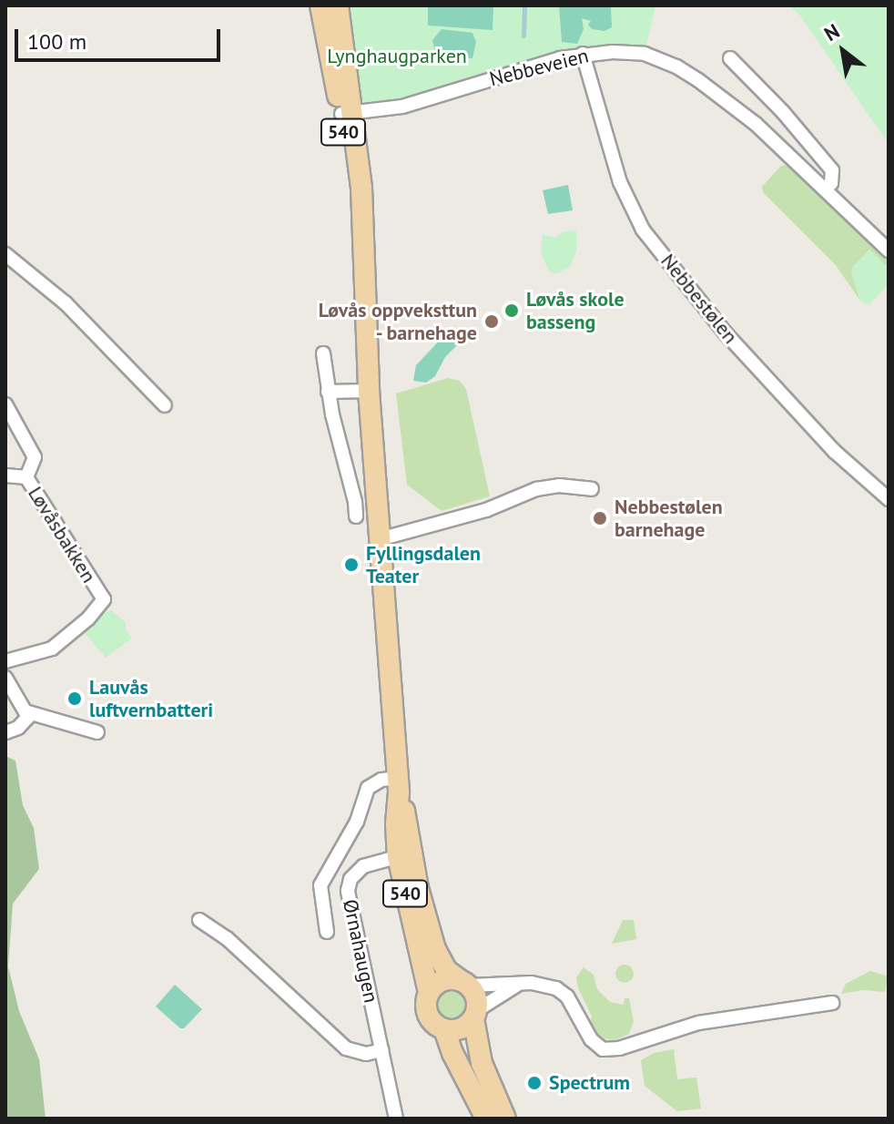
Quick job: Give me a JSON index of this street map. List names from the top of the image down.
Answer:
{
  "streets": {
    "main road": ["540"],
    "street": [
      "Nebbeveien",
      "Nebbestølen",
      "Løvåsbakken",
      "Ørnahaugen"
    ]
  },
  "crossings": [
    ["Nebbeveien", "540"],
    ["Nebbeveien", "Nebbestølen"],
    ["540", "Ørnahaugen"]
  ],
  "parks": ["Lynghaugparken"],
  "places": [
    "Løvås skole basseng",
    "Løvås oppveksttun - barnehage",
    "Nebbestølen barnehage",
    "Fyllingsdalen Teater",
    "Lauvås luftvernbatteri",
    "Spectrum"
  ],
  "scale_bar": "100 m",
  "north": "top left"
}
